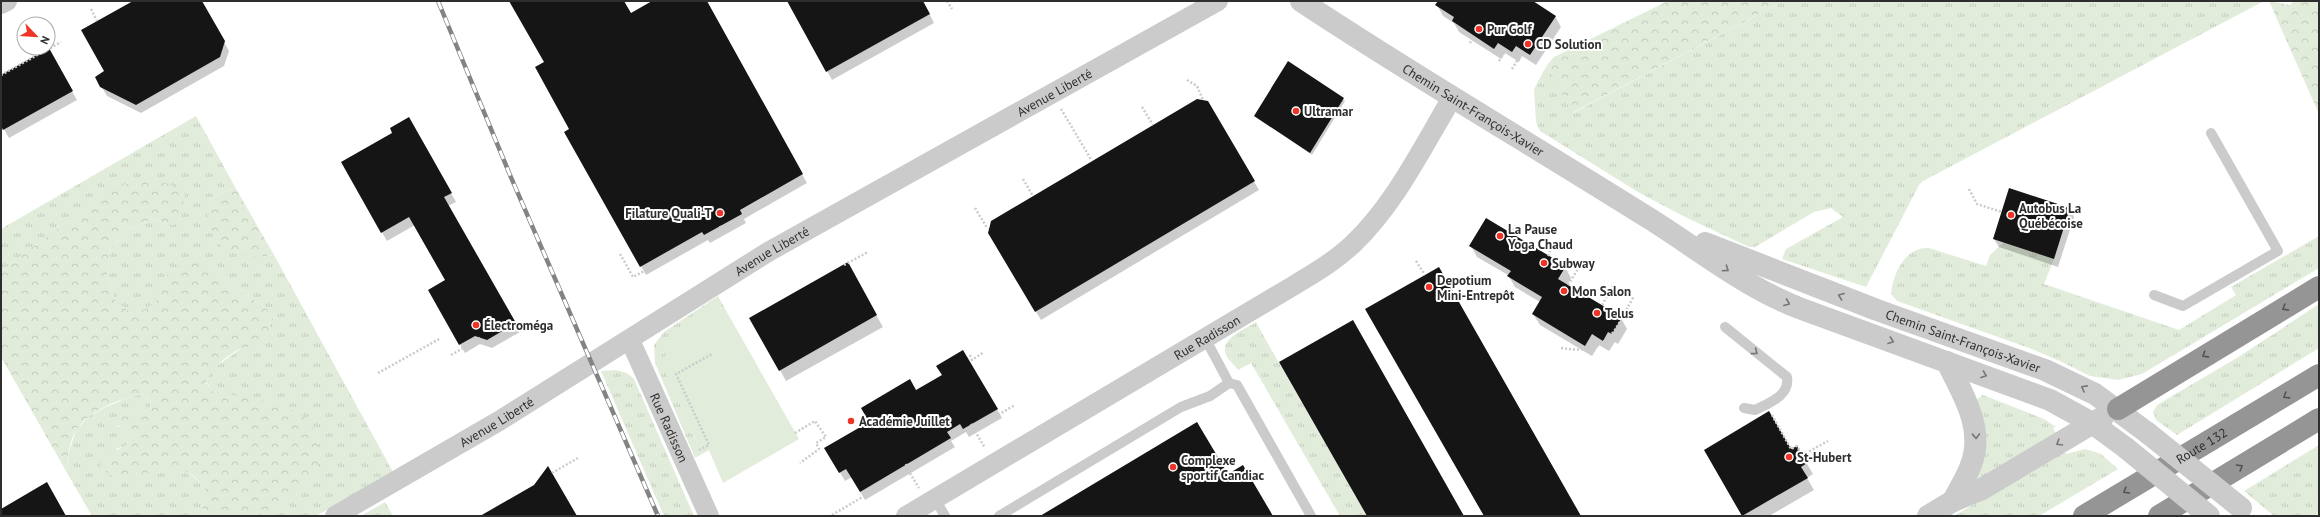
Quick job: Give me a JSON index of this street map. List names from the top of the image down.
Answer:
{
  "streets": {
    "highway": ["Route 132"],
    "street": ["Avenue Liberté", "Chemin Saint-François-Xavier", "Rue Radisson"]
  },
  "crossings": [
    ["Avenue Liberté", "Rue Radisson"],
    ["Chemin Saint-François-Xavier", "Rue Radisson"]
  ],
  "places": [
    "Pur Golf",
    "CD Solution",
    "Ultramar",
    "Filature Quali-T",
    "Autobus La Québécoise",
    "La Pause Yoga Chaud",
    "Subway",
    "Depotium Mini-Entrepôt",
    "Mon Salon",
    "Telus",
    "Électroméga",
    "Académie Juillet",
    "St-Hubert",
    "Complexe sportif Candiac"
  ],
  "north": "bottom right"
}
